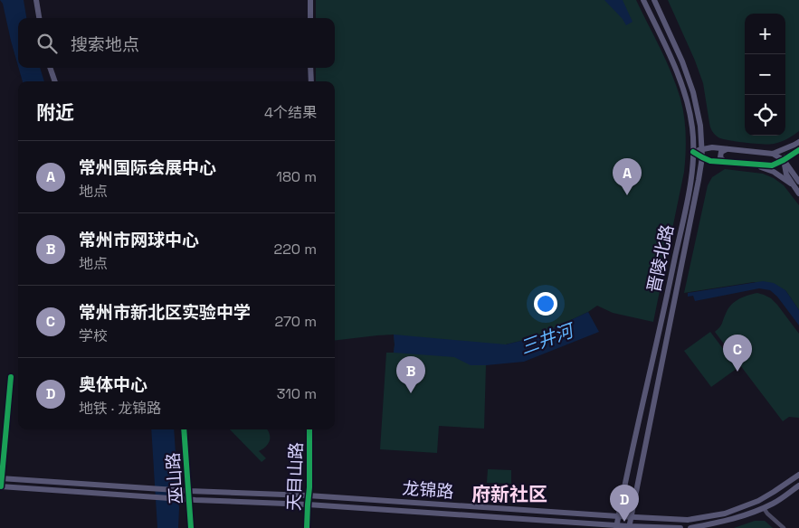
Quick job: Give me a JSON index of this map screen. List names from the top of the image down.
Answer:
{
  "streets": {
    "main road": [
      "晋陵北路",
      "天目山路",
      "巫山路",
      "龙锦路"
    ]
  },
  "crossings": [
    ["晋陵北路", "龙锦路"],
    ["天目山路", "龙锦路"],
    ["巫山路", "龙锦路"]
  ],
  "districts": ["府新社区"],
  "water": ["三井河"],
  "page": {
    "map_buttons": ["+", "−"],
    "search": "搜索地点",
    "heading": ["附近", "4个结果"],
    "list": [
      {
        "mark": "A",
        "name": "常州国际会展中心",
        "note": "地点",
        "value": "180 m"
      },
      {
        "mark": "B",
        "name": "常州市网球中心",
        "note": "地点",
        "value": "220 m"
      },
      {
        "mark": "C",
        "name": "常州市新北区实验中学",
        "note": "学校",
        "value": "270 m"
      },
      {
        "mark": "D",
        "name": "奥体中心",
        "note": "地铁 · 龙锦路",
        "value": "310 m"
      }
    ],
    "pins": [
      "A",
      "C",
      "B",
      "D"
    ]
  }
}
